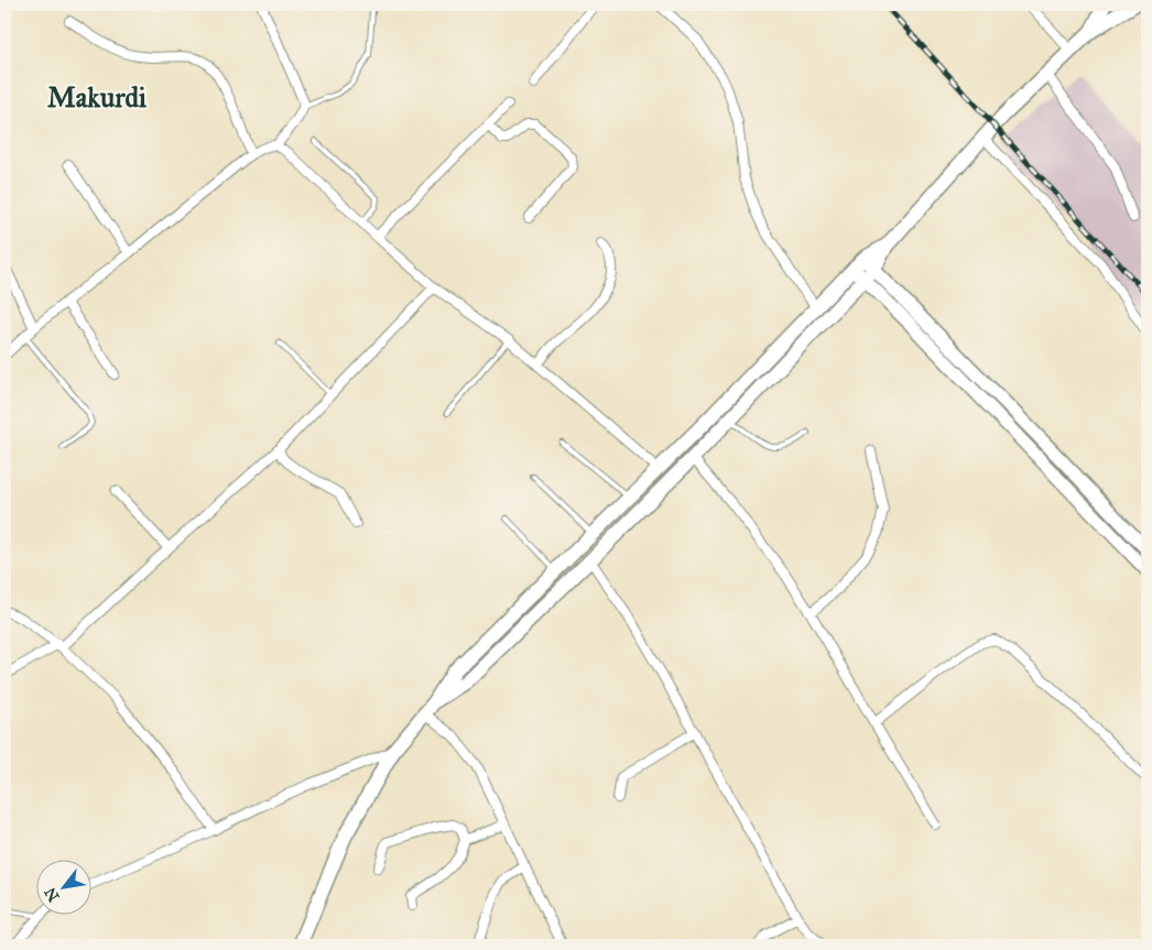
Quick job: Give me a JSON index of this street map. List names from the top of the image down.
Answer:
{
  "districts": ["Makurdi"],
  "north": "bottom left"
}
